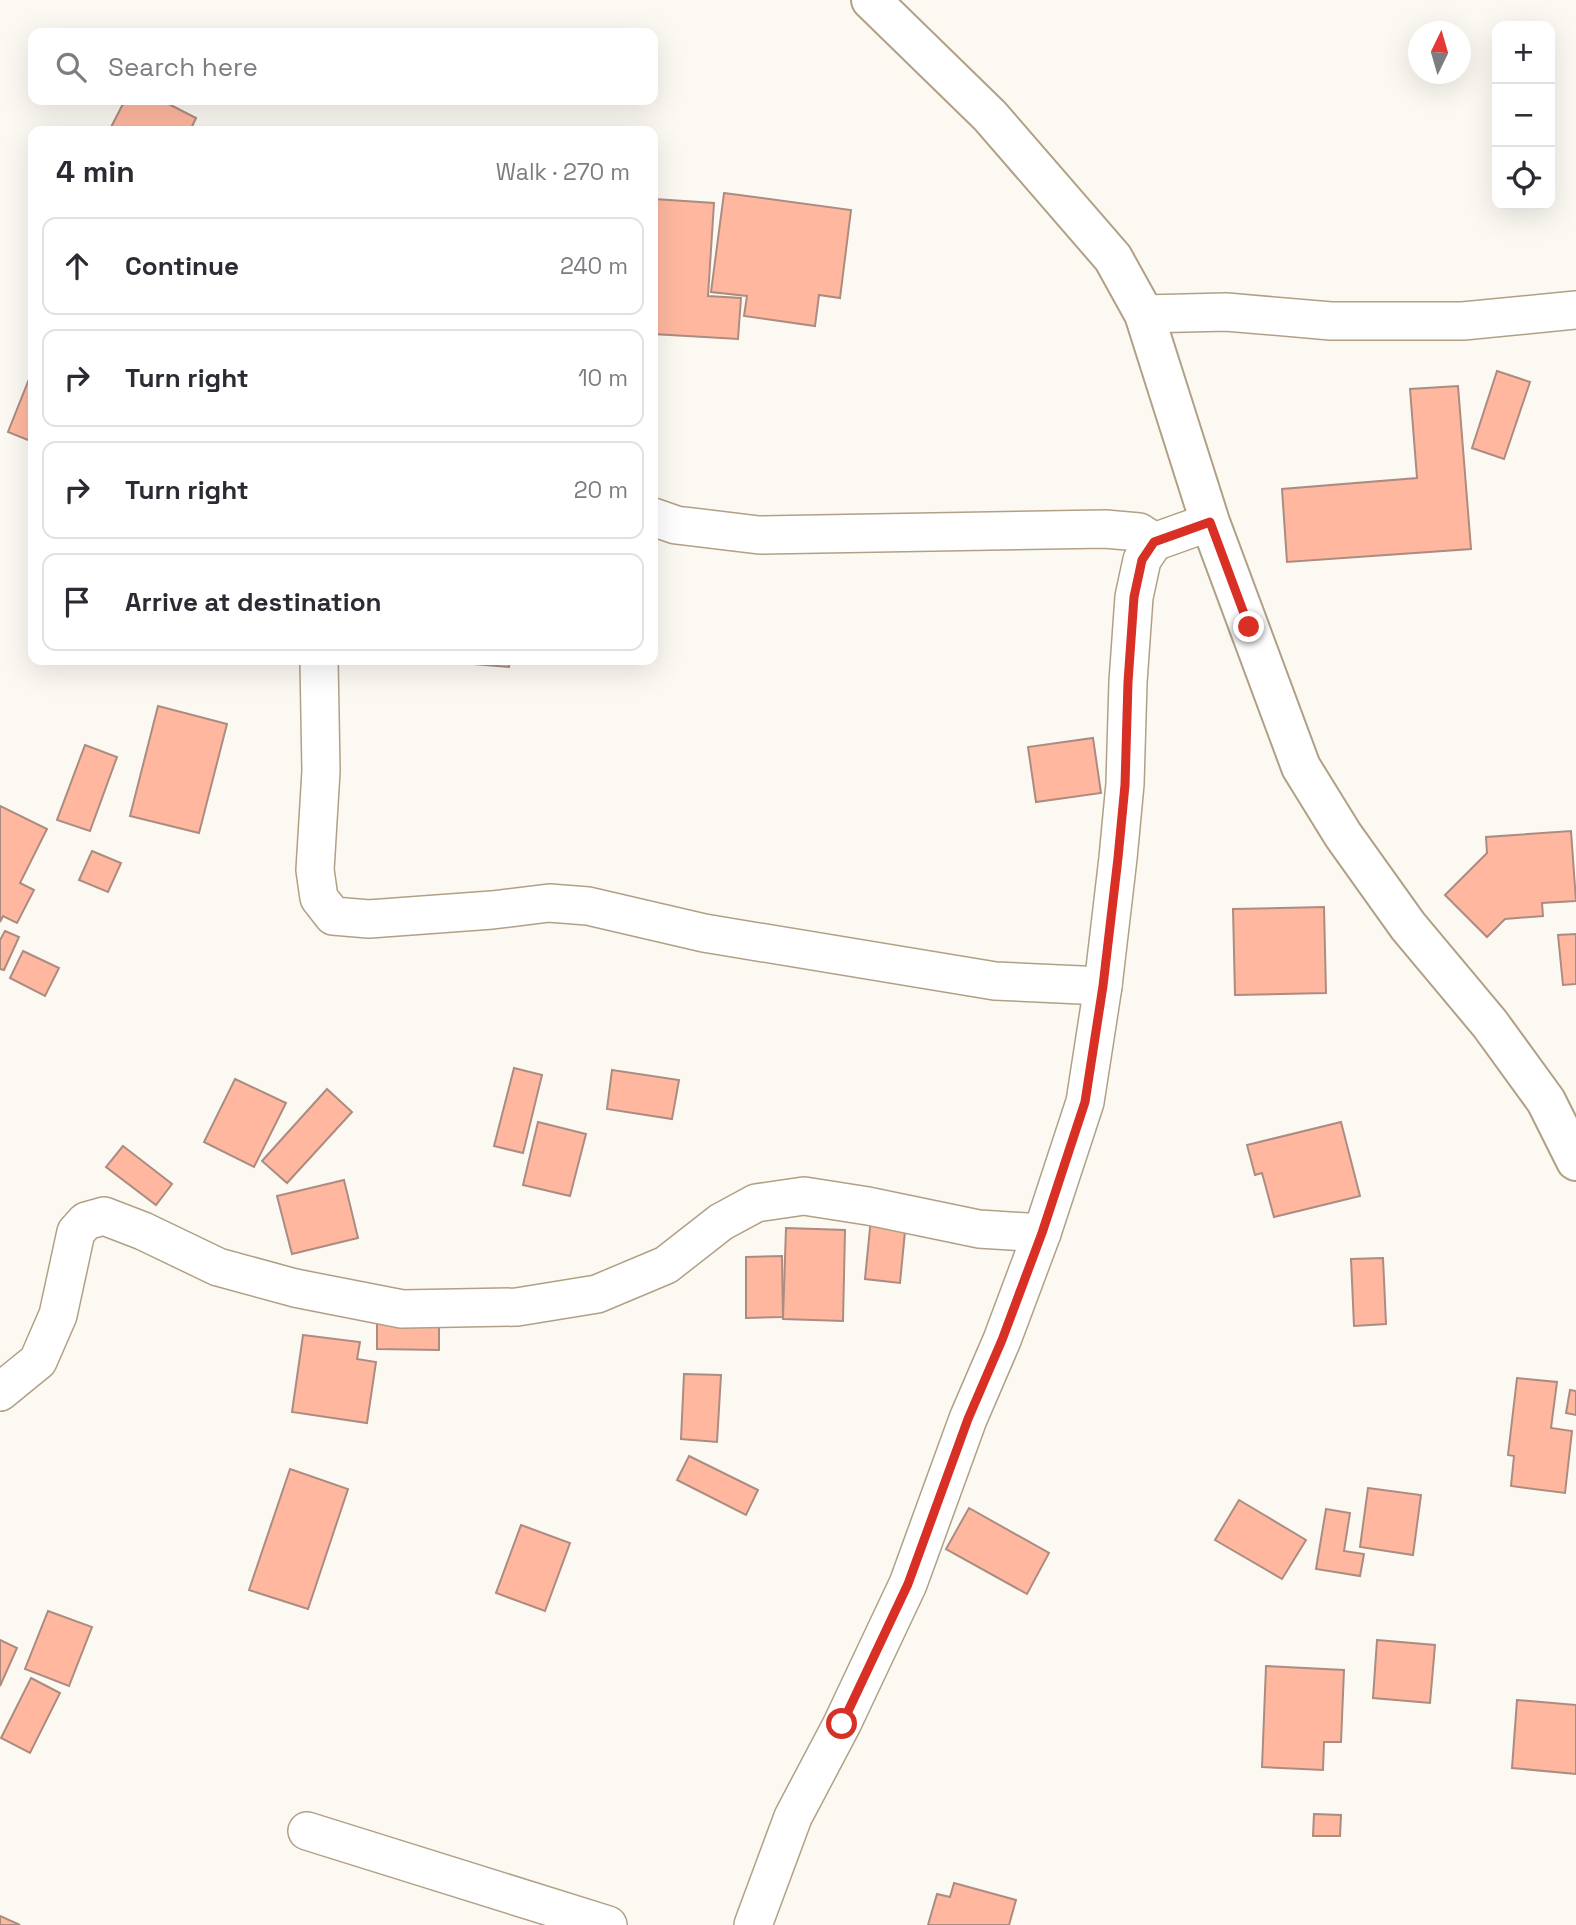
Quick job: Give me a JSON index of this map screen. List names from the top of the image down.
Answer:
{
  "north": "top",
  "page": {
    "map_buttons": ["+", "−"],
    "search": "Search here",
    "heading": ["4 min", "Walk · 270 m"],
    "list": [
      ["Continue", "240 m"],
      ["Turn right", "10 m"],
      ["Turn right", "20 m"],
      "Arrive at destination"
    ]
  }
}
